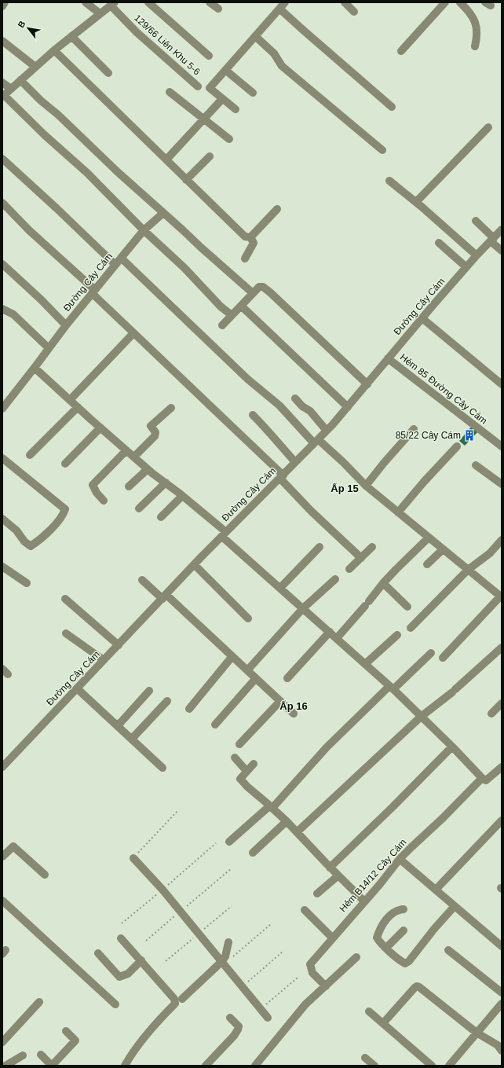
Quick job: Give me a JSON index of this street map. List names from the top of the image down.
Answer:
{
  "streets": {
    "street": [
      "129/66 Liên Khu 5-6",
      "Đường Cây Cám",
      "Hẻm 85 Đường Cây Cám",
      "Hẻm B14/12 Cây Cám"
    ]
  },
  "crossings": [
    ["Đường Cây Cám", "Hẻm 85 Đường Cây Cám"]
  ],
  "districts": ["Ấp 15", "Ấp 16"],
  "places": {
    "building": ["85/22 Cây Cám"]
  },
  "north": "top left"
}
